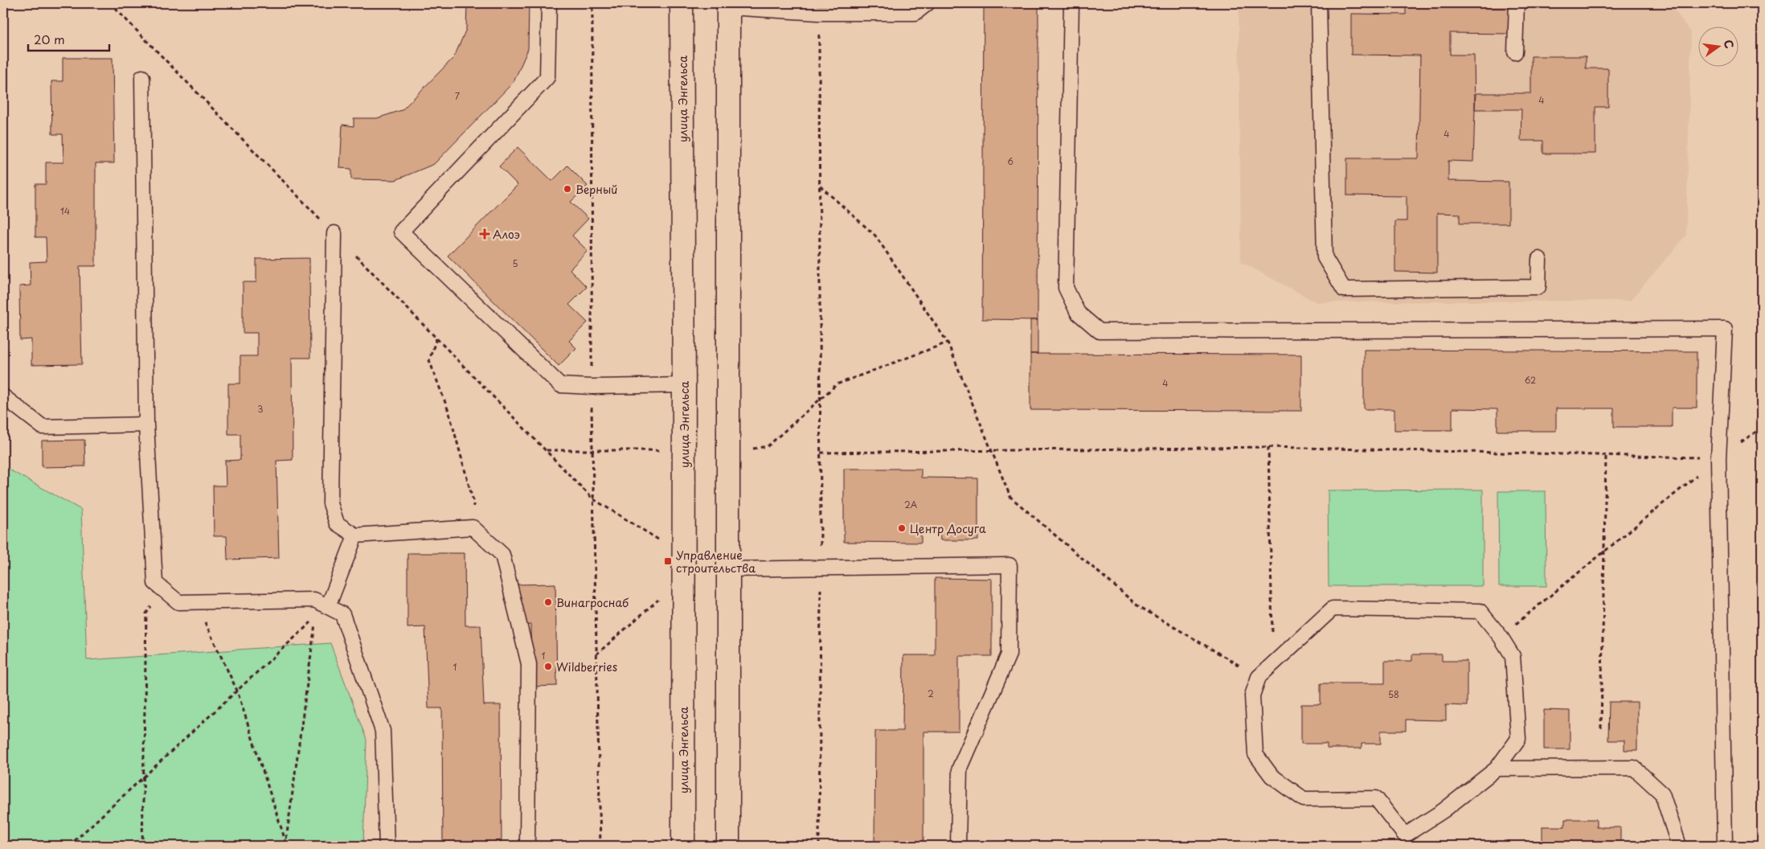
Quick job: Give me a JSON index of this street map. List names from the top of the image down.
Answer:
{
  "streets": {
    "main road": ["улица Энгельса"]
  },
  "places": {
    "other": [
      "Верный",
      "Центр Досуга",
      "Винагроснаб",
      "Wildberries"
    ],
    "health": ["Алоэ"],
    "transit": ["Управление строительства"]
  },
  "house_numbers": [
    "7",
    "4",
    "4",
    "6",
    "14",
    "5",
    "62",
    "4",
    "3",
    "2А",
    "1",
    "1",
    "2",
    "58"
  ],
  "scale_bar": "20 m",
  "north": "right"
}
